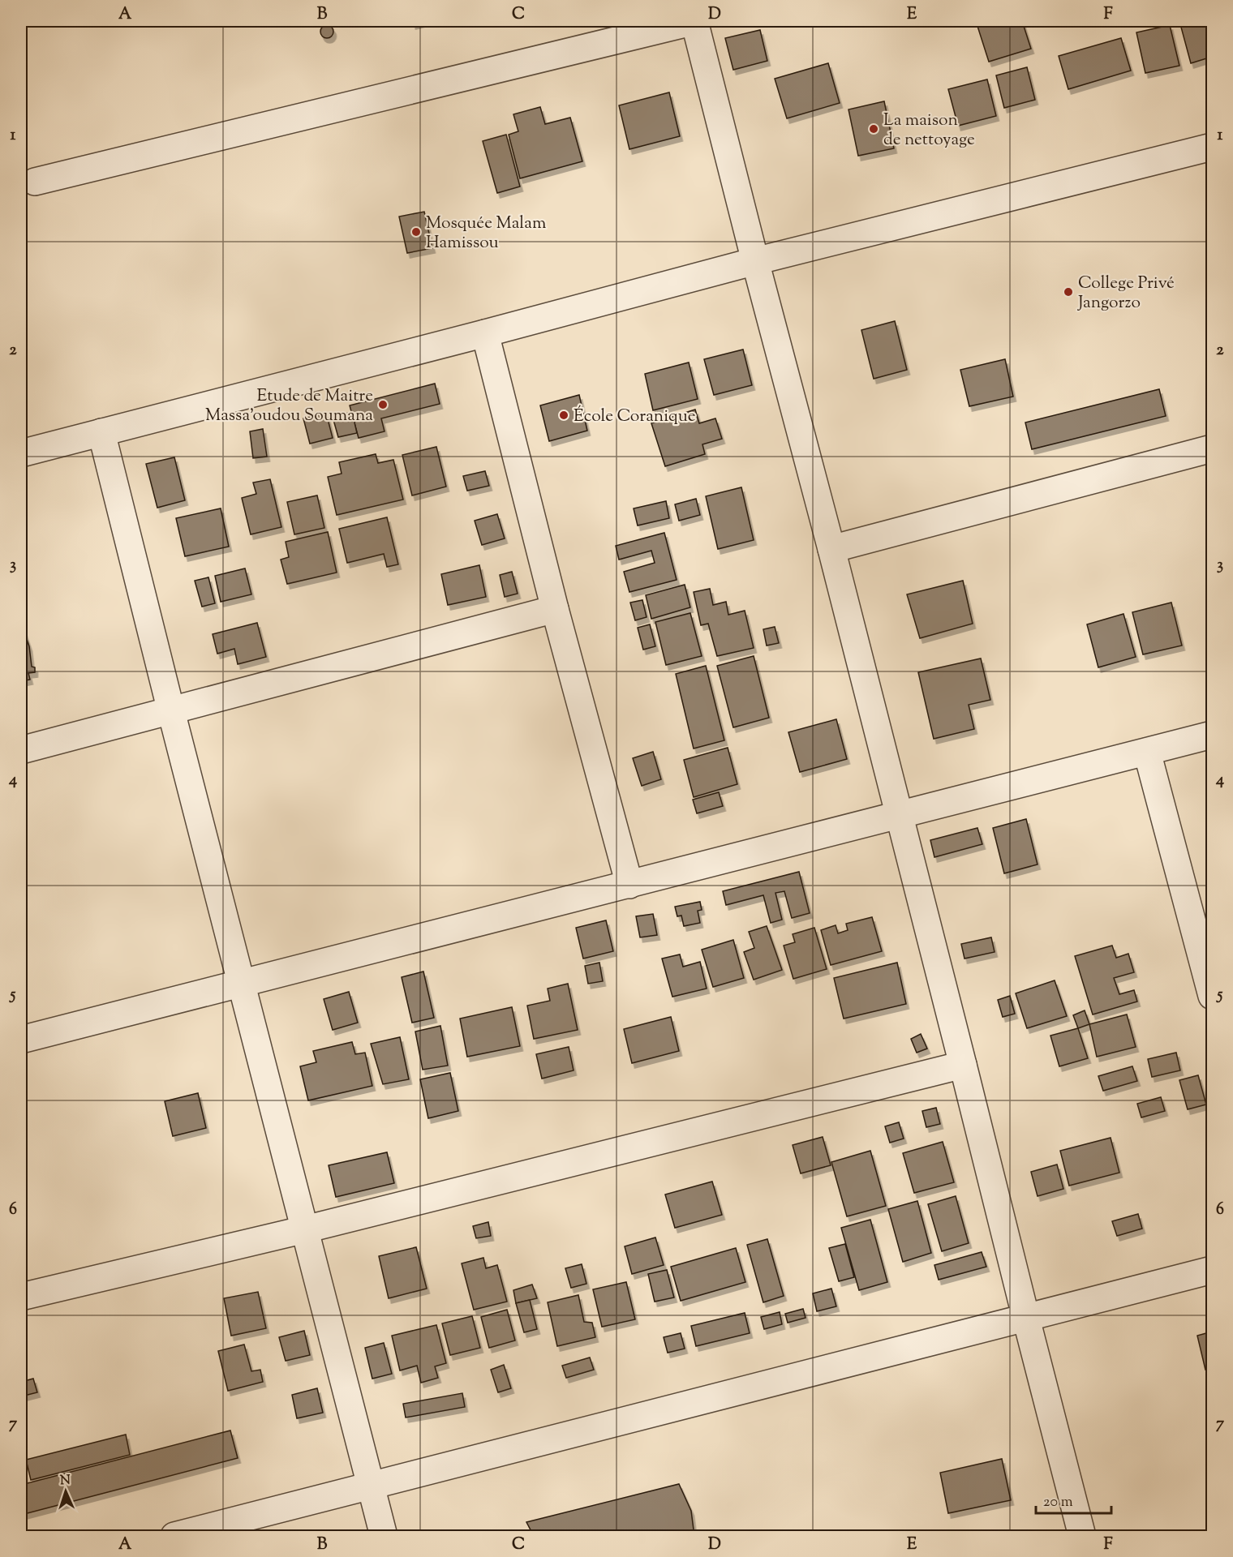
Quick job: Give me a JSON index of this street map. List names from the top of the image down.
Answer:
{
  "places": [
    "La maison de nettoyage",
    "Mosquée Malam Hamissou",
    "College Privé Jangorzo",
    "Etude de Maitre Massa'oudou Soumana",
    "École Coranique"
  ],
  "scale_bar": "20 m",
  "north": "top",
  "grid": {
    "columns": [
      "A",
      "B",
      "C",
      "D",
      "E",
      "F"
    ],
    "rows": [
      "1",
      "2",
      "3",
      "4",
      "5",
      "6",
      "7"
    ]
  }
}
